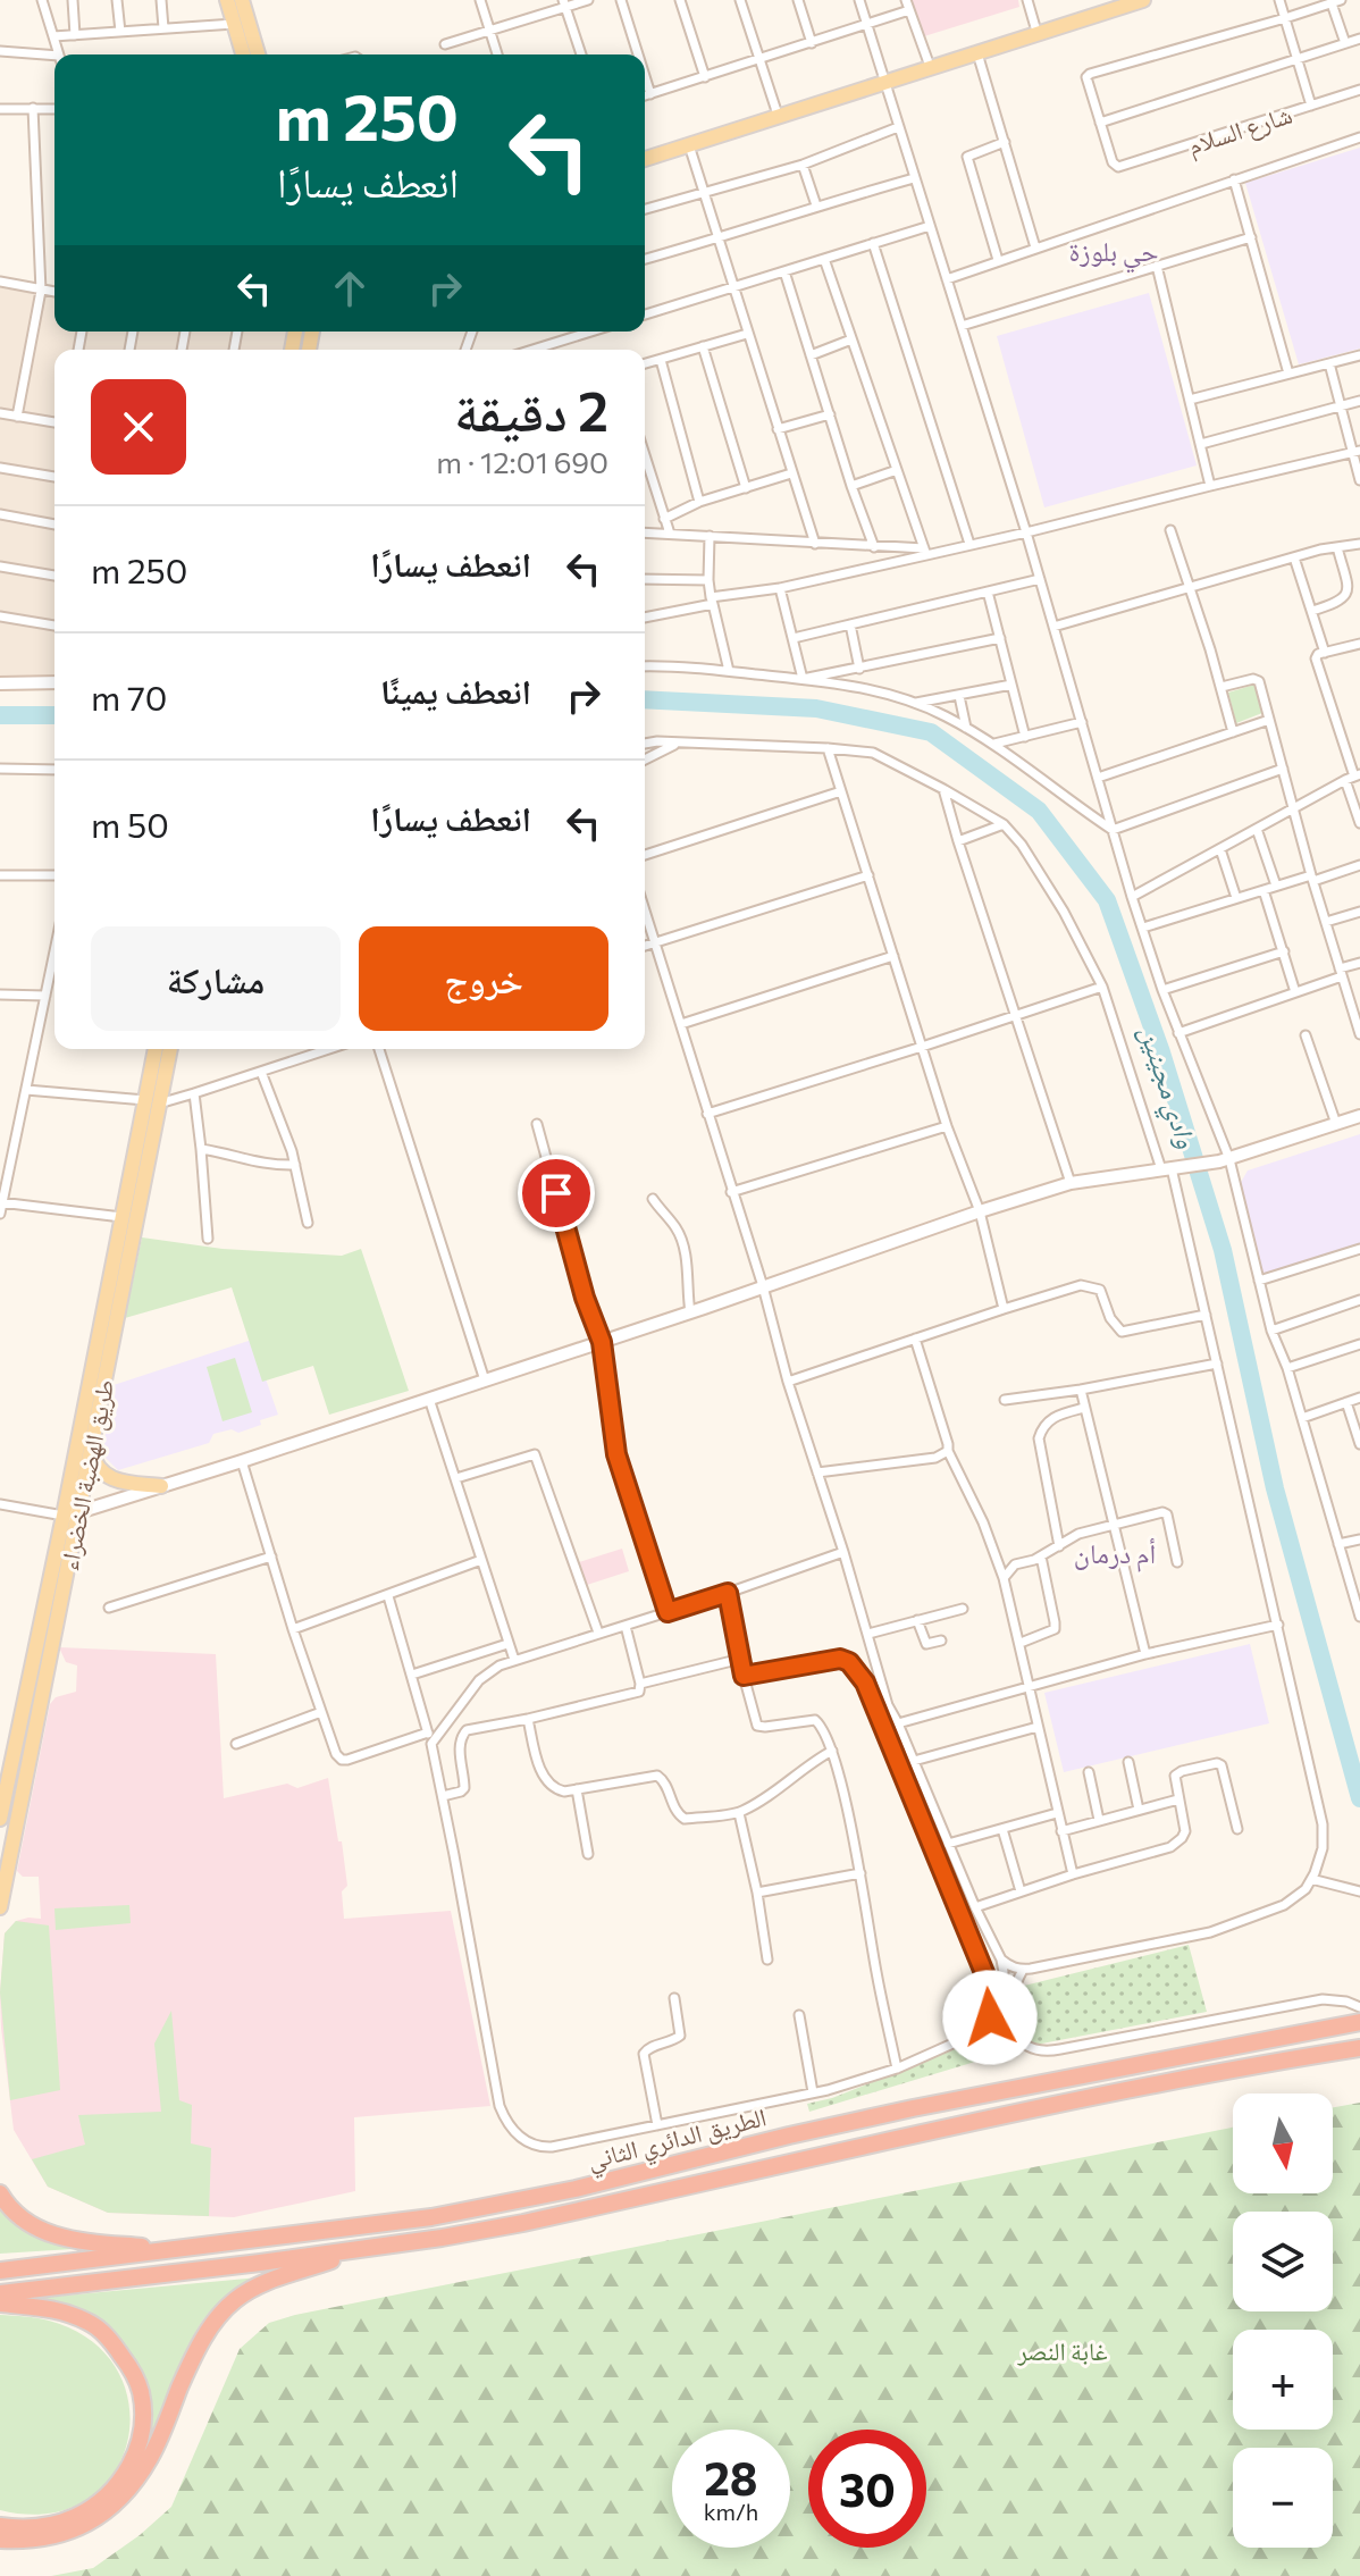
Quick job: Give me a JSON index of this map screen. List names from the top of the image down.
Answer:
{
  "streets": {
    "highway": ["الطريق الدائري الثاني"],
    "main road": ["طريق الهضبة الخضراء"],
    "street": ["شارع السلام"]
  },
  "districts": ["حي بلوزة", "أم درمان"],
  "water": ["وادي مجينين"],
  "parks": ["غابة النصر"],
  "north": "bottom",
  "page": {
    "turn": ["250 m", "انعطف يسارًا"],
    "heading": ["2 دقيقة", "690 m · 12:01"],
    "list": [
      {
        "name": "انعطف يسارًا",
        "value": "250 m"
      },
      {
        "name": "انعطف يمينًا",
        "value": "70 m"
      },
      {
        "name": "انعطف يسارًا",
        "value": "50 m"
      }
    ],
    "buttons": ["خروج", "مشاركة"],
    "map_buttons": ["+", "−"],
    "speed": "28 km/h",
    "limit": "30"
  }
}
